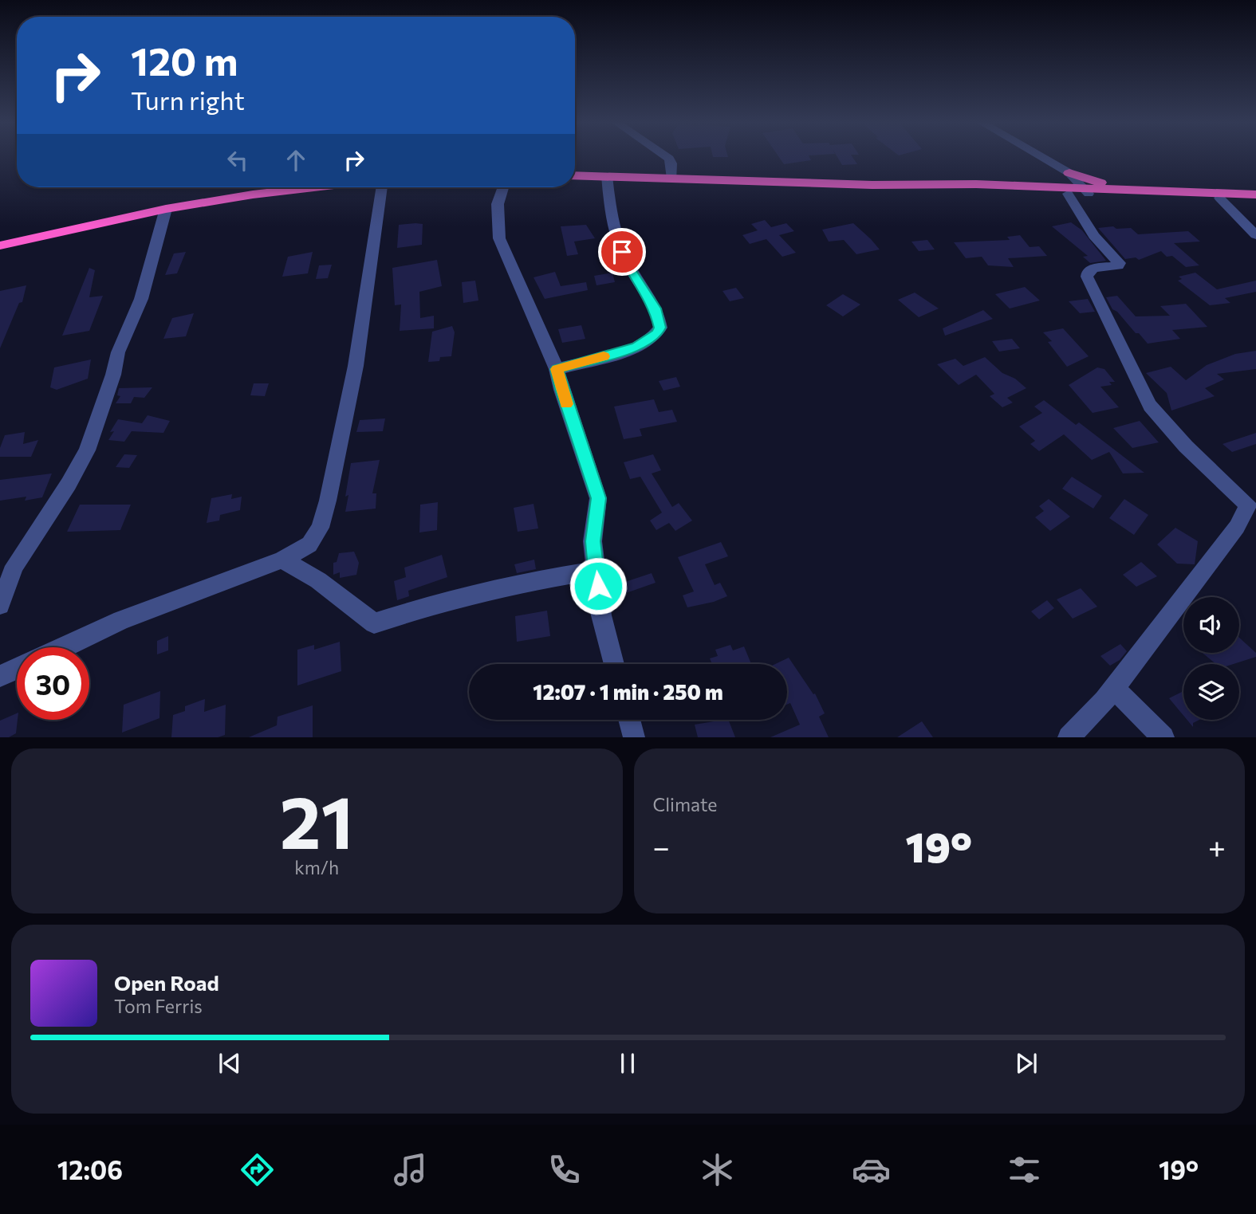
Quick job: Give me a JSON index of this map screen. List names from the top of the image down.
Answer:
{
  "page": {
    "turn": ["120 m", "Turn right"],
    "limit": "30",
    "trip": "12:07 · 1 min · 250 m",
    "tile": [
      ["21", "km/h"],
      "Climate"
    ],
    "heat": ["−", "19°", "+"],
    "song": ["Open Road", "Tom Ferris"],
    "tabs": ["12:06", "19°"]
  }
}
